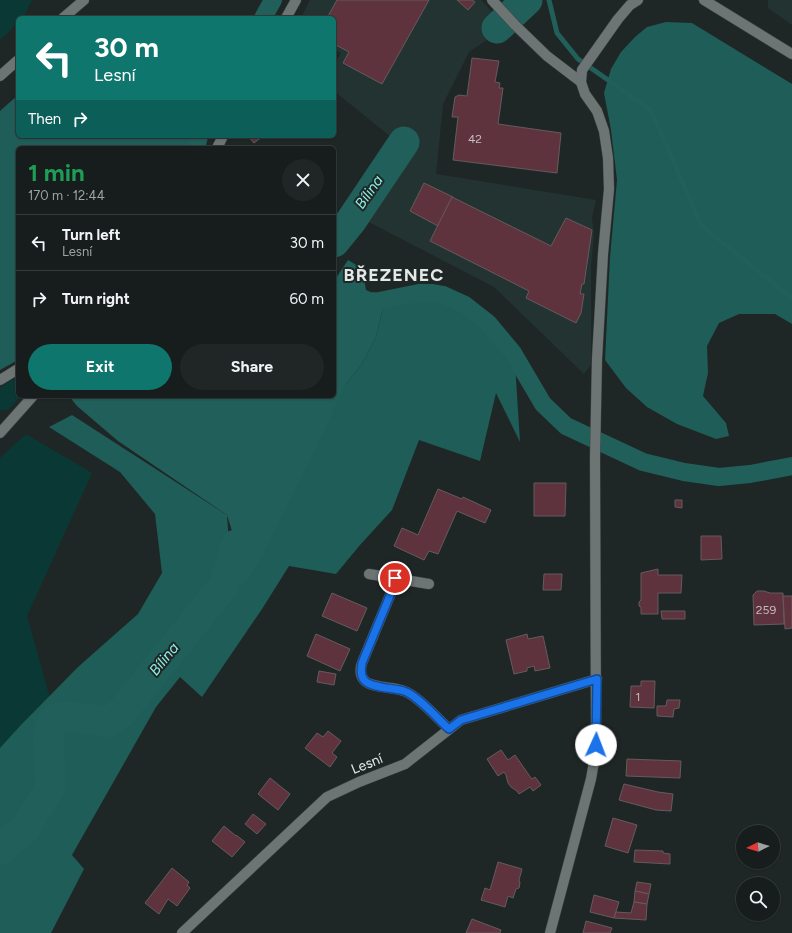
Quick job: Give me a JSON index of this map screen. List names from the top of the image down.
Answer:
{
  "streets": {
    "street": ["Lesní"]
  },
  "districts": ["BŘEZENEC"],
  "water": ["Bílina"],
  "house_numbers": ["42", "259", "1"],
  "north": "left",
  "page": {
    "turn": ["30 m", "Lesní"],
    "then": "Then",
    "heading": ["1 min", "170 m · 12:44"],
    "list": [
      {
        "name": "Turn left",
        "note": "Lesní",
        "value": "30 m"
      },
      {
        "name": "Turn right",
        "value": "60 m"
      }
    ],
    "buttons": ["Exit", "Share"]
  }
}
